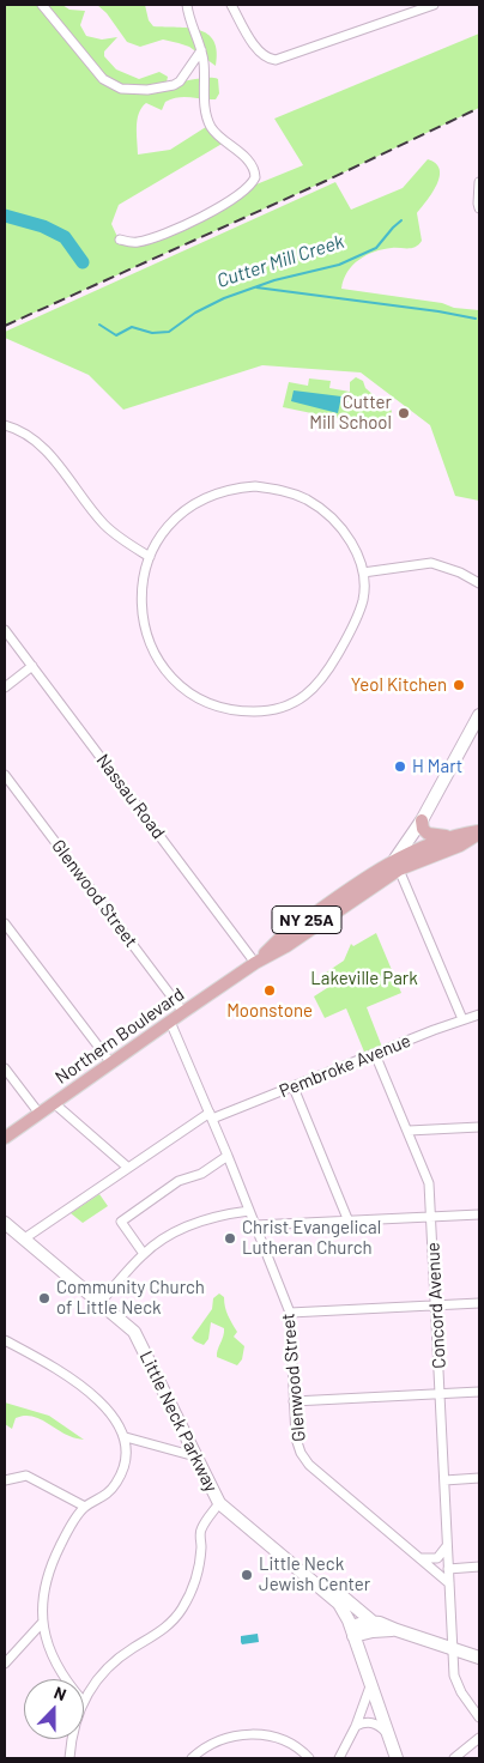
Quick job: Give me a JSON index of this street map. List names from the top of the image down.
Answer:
{
  "streets": {
    "main road": ["NY 25A", "Northern Boulevard", "Little Neck Parkway"],
    "street": [
      "Nassau Road",
      "Glenwood Street",
      "Pembroke Avenue",
      "Concord Avenue"
    ]
  },
  "crossings": [
    ["Nassau Road", "Northern Boulevard"],
    ["Glenwood Street", "Northern Boulevard"],
    ["Glenwood Street", "Pembroke Avenue"],
    ["Glenwood Street", "Concord Avenue"],
    ["Pembroke Avenue", "Concord Avenue"],
    ["Pembroke Avenue", "Little Neck Parkway"]
  ],
  "water": ["Cutter Mill Creek"],
  "parks": ["Lakeville Park"],
  "places": [
    "Cutter Mill School",
    "Yeol Kitchen",
    "H Mart",
    "Moonstone",
    "Christ Evangelical Lutheran Church",
    "Community Church of Little Neck",
    "Little Neck Jewish Center"
  ],
  "north": "top"
}
